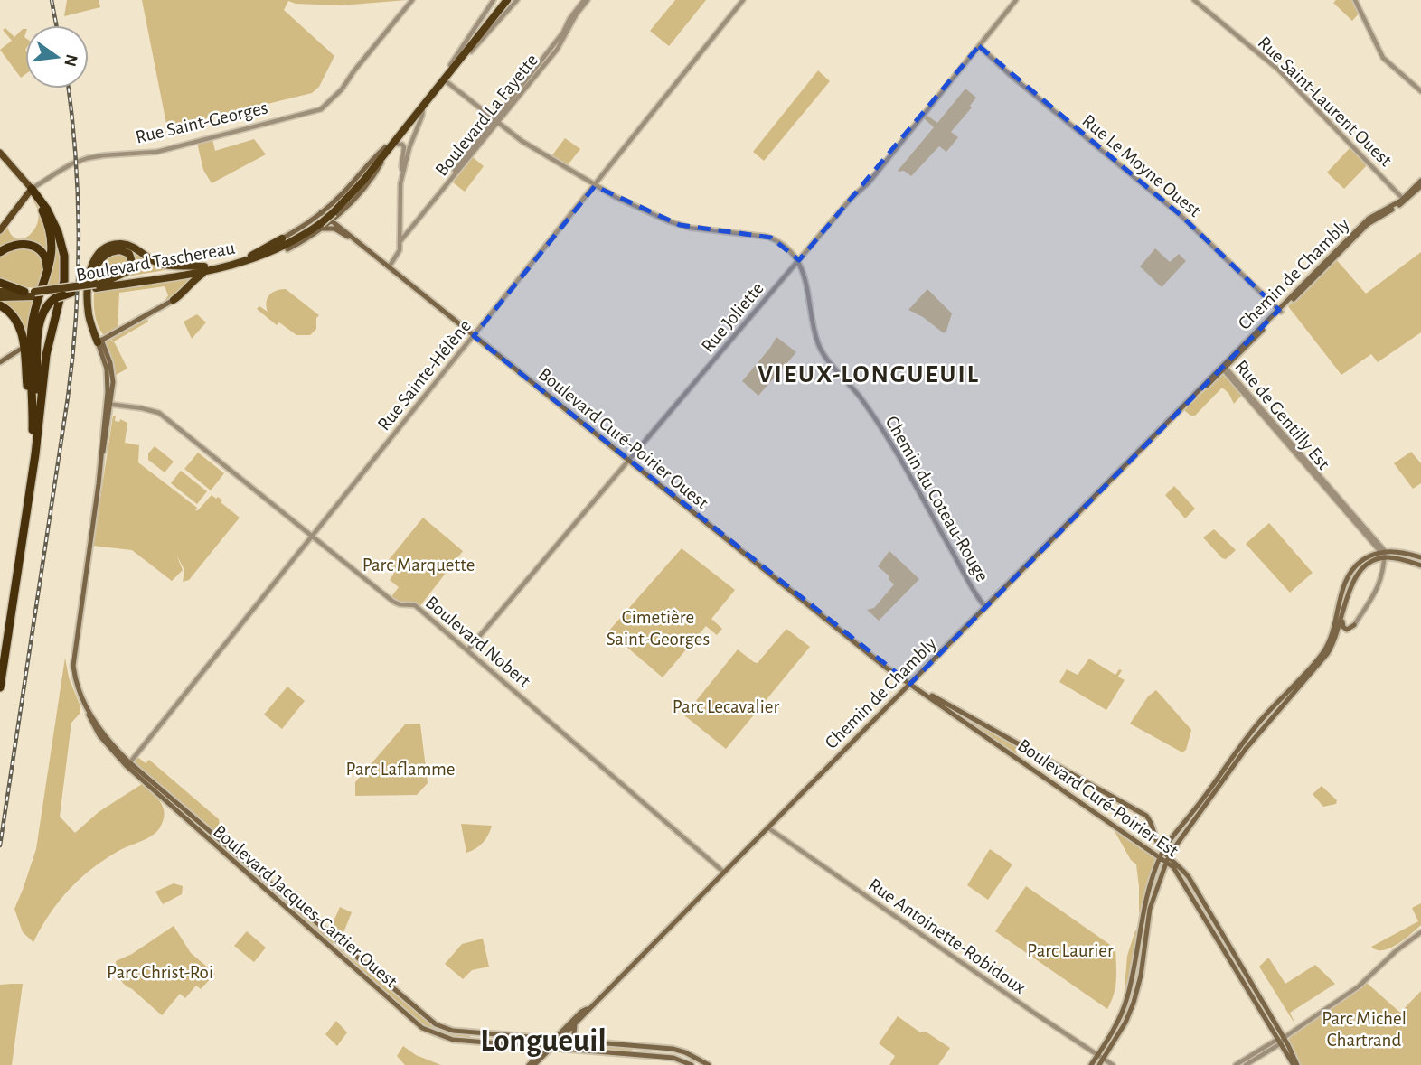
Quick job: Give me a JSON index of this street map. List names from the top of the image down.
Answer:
{
  "streets": {
    "highway": ["Boulevard Taschereau"],
    "main road": [
      "Rue Saint-Georges",
      "Chemin de Chambly",
      "Boulevard Curé-Poirier Ouest",
      "Boulevard Curé-Poirier Est",
      "Boulevard Jacques-Cartier Ouest"
    ],
    "street": [
      "Rue Saint-Laurent Ouest",
      "Boulevard La Fayette",
      "Rue Le Moyne Ouest",
      "Rue Joliette",
      "Rue Sainte-Hélène",
      "Rue de Gentilly Est",
      "Chemin du Coteau-Rouge",
      "Boulevard Nobert",
      "Rue Antoinette-Robidoux"
    ]
  },
  "crossings": [
    ["Rue Saint-Laurent Ouest", "Chemin de Chambly"],
    ["Boulevard La Fayette", "Boulevard Curé-Poirier Ouest"],
    ["Rue Le Moyne Ouest", "Chemin de Chambly"],
    ["Rue Le Moyne Ouest", "Rue Joliette"],
    ["Boulevard Taschereau", "Boulevard Curé-Poirier Ouest"],
    ["Chemin de Chambly", "Rue de Gentilly Est"],
    ["Chemin de Chambly", "Boulevard Curé-Poirier Ouest"],
    ["Chemin de Chambly", "Chemin du Coteau-Rouge"],
    ["Chemin de Chambly", "Boulevard Nobert"],
    ["Chemin de Chambly", "Boulevard Curé-Poirier Est"],
    ["Chemin de Chambly", "Boulevard Jacques-Cartier Ouest"],
    ["Chemin de Chambly", "Rue Antoinette-Robidoux"],
    ["Rue Joliette", "Boulevard Curé-Poirier Ouest"],
    ["Rue Joliette", "Chemin du Coteau-Rouge"],
    ["Rue Joliette", "Boulevard Nobert"],
    ["Rue Sainte-Hélène", "Boulevard Curé-Poirier Ouest"],
    ["Rue Sainte-Hélène", "Boulevard Nobert"],
    ["Rue Sainte-Hélène", "Boulevard Jacques-Cartier Ouest"],
    ["Boulevard Curé-Poirier Ouest", "Boulevard Curé-Poirier Est"],
    ["Boulevard Nobert", "Boulevard Jacques-Cartier Ouest"]
  ],
  "districts": ["VIEUX-LONGUEUIL", "Longueuil"],
  "parks": [
    "Parc Marquette",
    "Cimetière Saint-Georges",
    "Parc Lecavalier",
    "Parc Laflamme",
    "Parc Laurier",
    "Parc Christ-Roi",
    "Parc Michel Chartrand"
  ],
  "north": "right"
}
